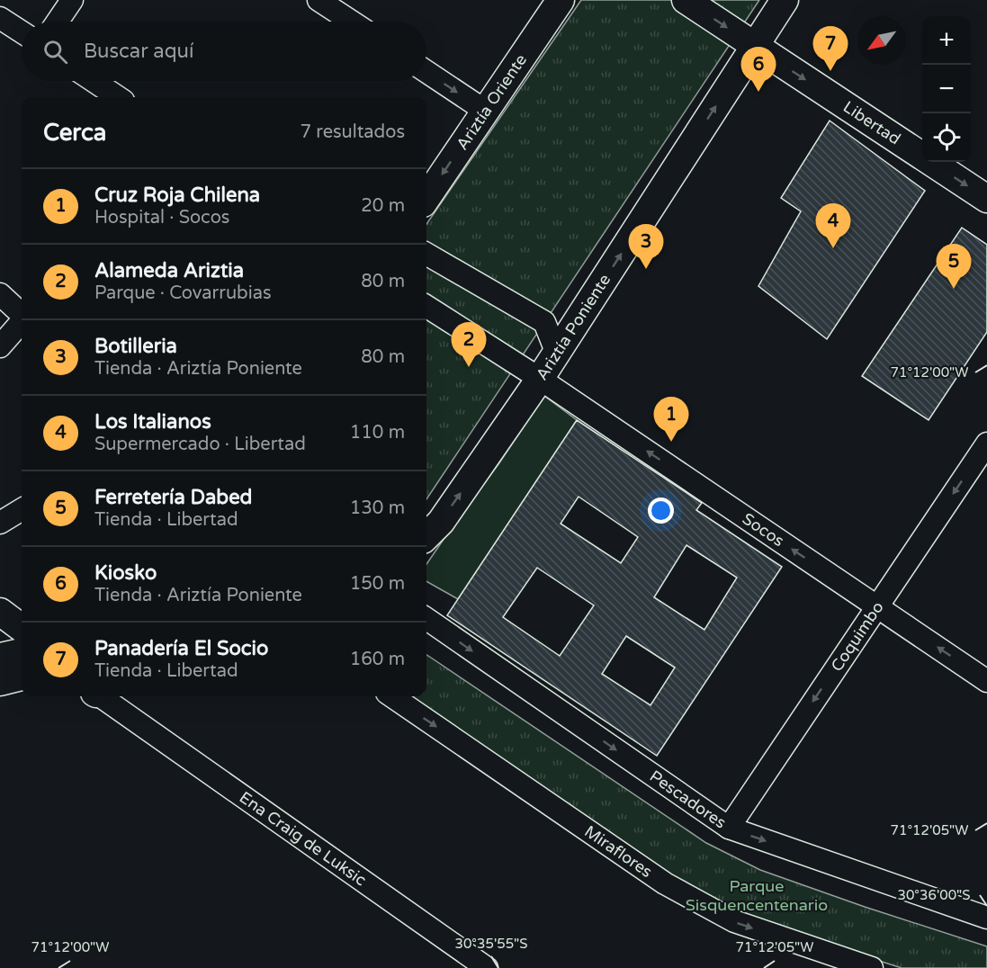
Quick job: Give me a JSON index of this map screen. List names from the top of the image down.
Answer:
{
  "streets": {
    "main road": ["Ariztía Oriente", "Libertad", "Ariztía Poniente"],
    "street": [
      "Socos",
      "Coquimbo",
      "Pescadores",
      "Ena Craig de Luksic",
      "Miraflores"
    ]
  },
  "crossings": [
    ["Libertad", "Ariztía Poniente"],
    ["Ariztía Poniente", "Socos"],
    ["Socos", "Coquimbo"],
    ["Coquimbo", "Pescadores"]
  ],
  "one_way": [
    "Ariztía Oriente",
    "Libertad",
    "Ariztía Poniente",
    "Socos",
    "Coquimbo",
    "Pescadores",
    "Miraflores"
  ],
  "parks": ["Parque Sisquencentenario"],
  "north": "bottom left",
  "page": {
    "map_buttons": ["+", "−"],
    "search": "Buscar aquí",
    "pins": [
      "7",
      "6",
      "4",
      "3",
      "5",
      "2",
      "1"
    ],
    "heading": ["Cerca", "7 resultados"],
    "list": [
      {
        "mark": "1",
        "name": "Cruz Roja Chilena",
        "note": "Hospital · Socos",
        "value": "20 m"
      },
      {
        "mark": "2",
        "name": "Alameda Ariztia",
        "note": "Parque · Covarrubias",
        "value": "80 m"
      },
      {
        "mark": "3",
        "name": "Botilleria",
        "note": "Tienda · Ariztía Poniente",
        "value": "80 m"
      },
      {
        "mark": "4",
        "name": "Los Italianos",
        "note": "Supermercado · Libertad",
        "value": "110 m"
      },
      {
        "mark": "5",
        "name": "Ferretería Dabed",
        "note": "Tienda · Libertad",
        "value": "130 m"
      },
      {
        "mark": "6",
        "name": "Kiosko",
        "note": "Tienda · Ariztía Poniente",
        "value": "150 m"
      },
      {
        "mark": "7",
        "name": "Panadería El Socio",
        "note": "Tienda · Libertad",
        "value": "160 m"
      }
    ]
  },
  "coordinates": [
    "71°12'00\"W",
    "71°12'05\"W",
    "30°36'00\"S",
    "30°35'55\"S"
  ]
}
